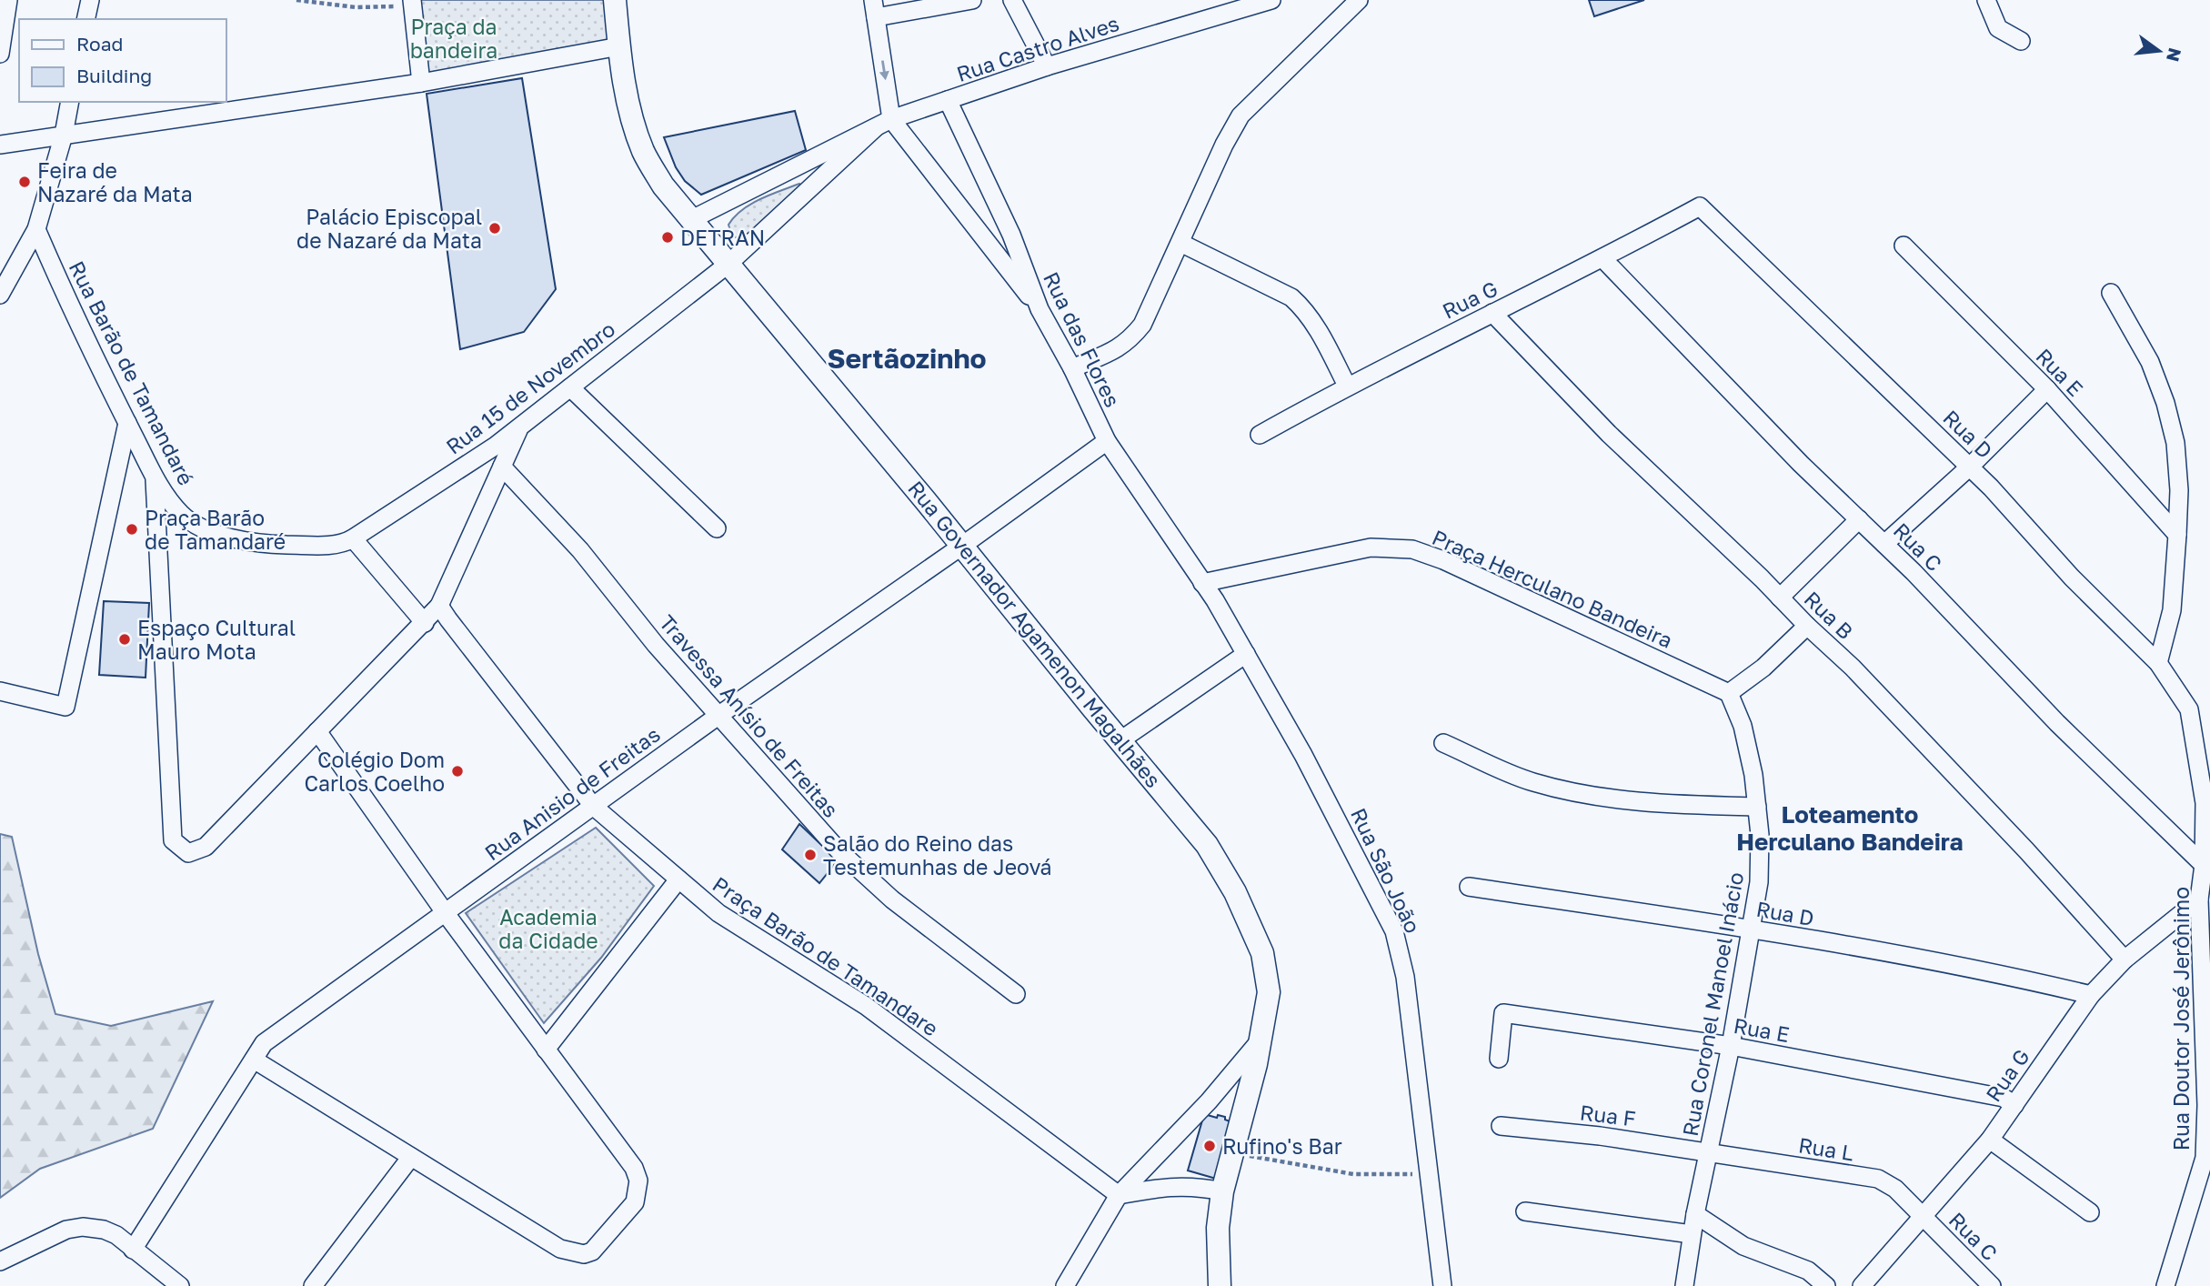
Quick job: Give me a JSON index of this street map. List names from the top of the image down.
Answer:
{
  "streets": {
    "street": [
      "Rua Castro Alves",
      "Rua G",
      "Rua das Flores",
      "Rua E",
      "Rua Barão de Tamandaré",
      "Rua 15 de Novembro",
      "Rua D",
      "Rua C",
      "Praça Herculano Bandeira",
      "Rua B",
      "Rua Governador Agamenon Magalhães",
      "Travessa Anísio de Freitas",
      "Rua Anisio de Freitas",
      "Rua São João",
      "Praça Barão de Tamandare",
      "Rua Coronel Manoel Inácio",
      "Rua Doutor José Jerônimo",
      "Rua F",
      "Rua L"
    ]
  },
  "crossings": [
    ["Rua Castro Alves", "Rua das Flores"],
    ["Rua Castro Alves", "Rua 15 de Novembro"],
    ["Rua Castro Alves", "Rua Governador Agamenon Magalhães"],
    ["Rua G", "Rua E"],
    ["Rua G", "Rua D"],
    ["Rua G", "Rua C"],
    ["Rua G", "Rua B"],
    ["Rua G", "Rua Doutor José Jerônimo"],
    ["Rua G", "Rua L"],
    ["Rua das Flores", "Praça Herculano Bandeira"],
    ["Rua das Flores", "Rua Anisio de Freitas"],
    ["Rua das Flores", "Rua São João"],
    ["Rua E", "Rua Coronel Manoel Inácio"],
    ["Rua Barão de Tamandaré", "Rua 15 de Novembro"],
    ["Rua 15 de Novembro", "Rua Governador Agamenon Magalhães"],
    ["Rua D", "Rua Coronel Manoel Inácio"],
    ["Rua D", "Rua Doutor José Jerônimo"],
    ["Rua C", "Rua Doutor José Jerônimo"],
    ["Rua C", "Rua L"],
    ["Praça Herculano Bandeira", "Rua São João"],
    ["Praça Herculano Bandeira", "Rua Coronel Manoel Inácio"],
    ["Rua Governador Agamenon Magalhães", "Rua Anisio de Freitas"],
    ["Travessa Anísio de Freitas", "Rua Anisio de Freitas"],
    ["Rua Anisio de Freitas", "Praça Barão de Tamandare"],
    ["Rua Coronel Manoel Inácio", "Rua F"],
    ["Rua Coronel Manoel Inácio", "Rua L"],
    ["Rua F", "Rua L"]
  ],
  "districts": ["Sertãozinho", "Loteamento Herculano Bandeira"],
  "parks": ["Praça da bandeira", "Academia da Cidade"],
  "places": [
    "Feira de Nazaré da Mata",
    "Palácio Episcopal de Nazaré da Mata",
    "DETRAN",
    "Praça Barão de Tamandaré",
    "Espaço Cultural Mauro Mota",
    "Colégio Dom Carlos Coelho",
    "Salão do Reino das Testemunhas de Jeová",
    "Rufino's Bar"
  ],
  "legend": ["Road", "Building"],
  "north": "right"
}
